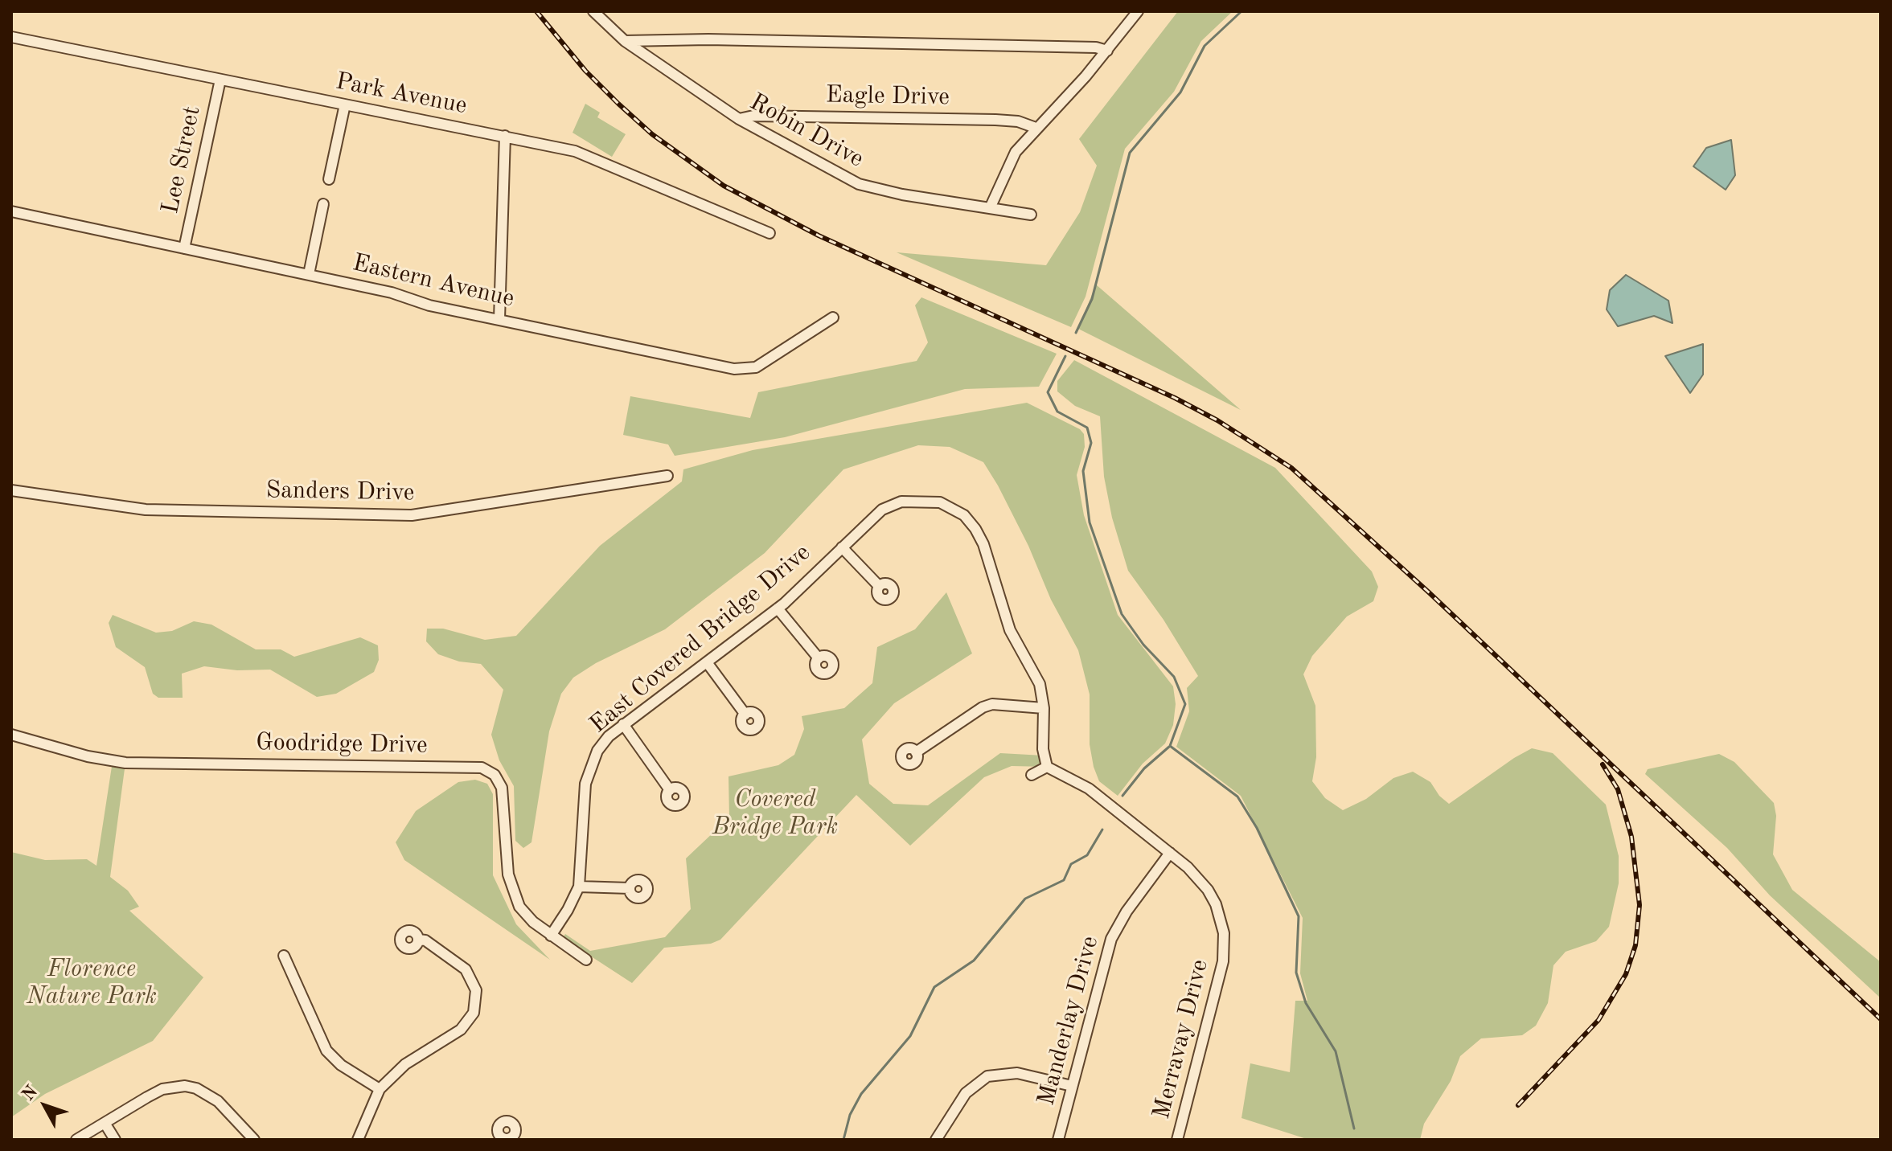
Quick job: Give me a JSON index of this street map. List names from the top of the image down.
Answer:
{
  "streets": {
    "street": [
      "Park Avenue",
      "Eagle Drive",
      "Robin Drive",
      "Lee Street",
      "Eastern Avenue",
      "Sanders Drive",
      "East Covered Bridge Drive",
      "Goodridge Drive",
      "Manderlay Drive",
      "Merravay Drive"
    ]
  },
  "crossings": [
    ["Park Avenue", "Lee Street"],
    ["Eagle Drive", "Robin Drive"],
    ["Lee Street", "Eastern Avenue"],
    ["East Covered Bridge Drive", "Goodridge Drive"],
    ["Manderlay Drive", "Merravay Drive"]
  ],
  "parks": ["Covered Bridge Park", "Florence Nature Park"],
  "north": "top left"
}
